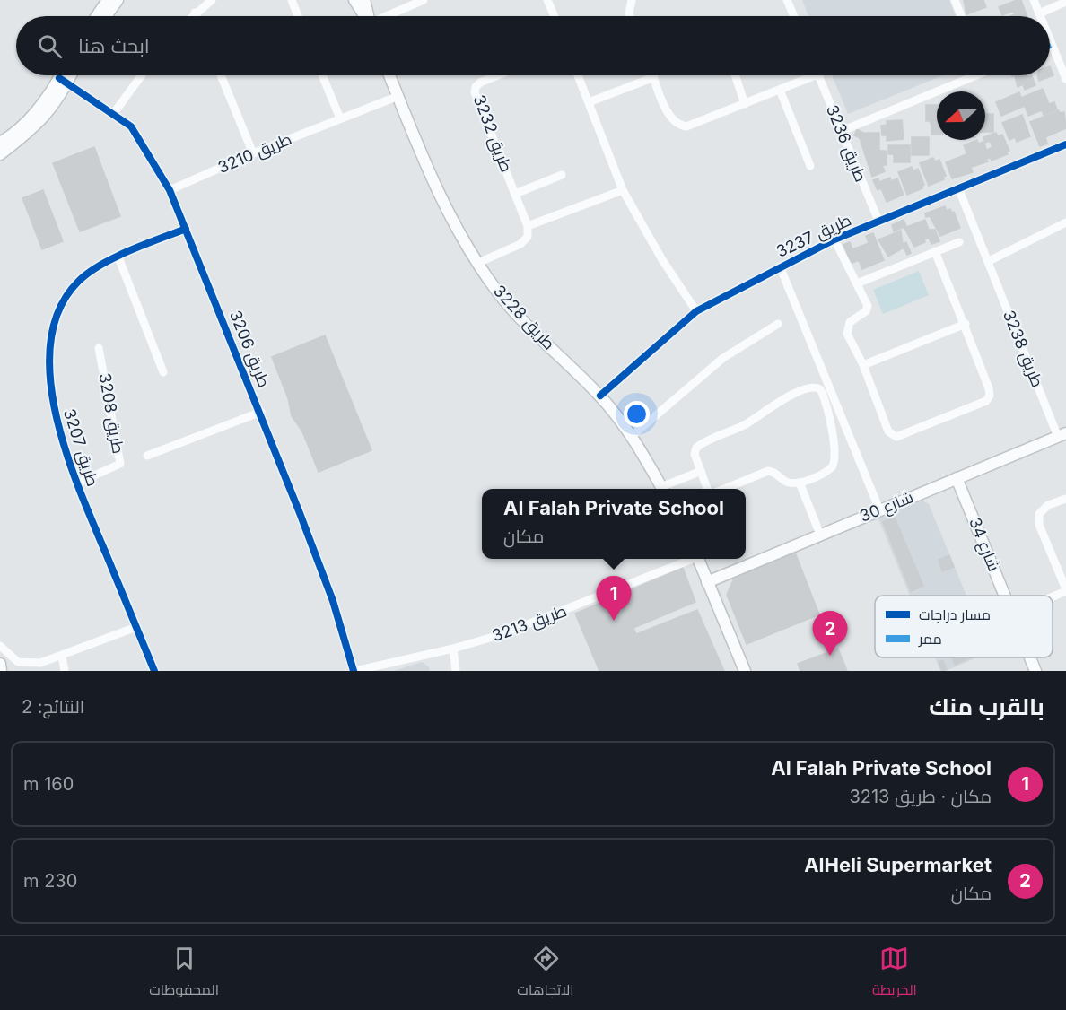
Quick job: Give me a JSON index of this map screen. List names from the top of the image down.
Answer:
{
  "streets": {
    "street": [
      "طريق 3232",
      "طريق 3236",
      "طريق 3210",
      "طريق 3237",
      "طريق 3228",
      "طريق 3206",
      "طريق 3238",
      "طريق 3208",
      "طريق 3207",
      "شارع 30",
      "شارع 34",
      "طريق 3213"
    ]
  },
  "crossings": [
    ["طريق 3236", "طريق 3237"],
    ["طريق 3210", "طريق 3228"],
    ["طريق 3210", "طريق 3206"],
    ["طريق 3237", "طريق 3228"],
    ["طريق 3237", "طريق 3238"],
    ["طريق 3206", "طريق 3208"],
    ["طريق 3206", "طريق 3207"],
    ["طريق 3206", "طريق 3213"],
    ["طريق 3238", "شارع 30"],
    ["طريق 3208", "طريق 3207"],
    ["شارع 30", "شارع 34"]
  ],
  "legend": ["مسار دراجات", "ممر"],
  "north": "left",
  "page": {
    "search": "ابحث هنا",
    "popup": ["Al Falah Private School", "مكان"],
    "pins": ["1", "2"],
    "heading": ["بالقرب منك", "النتائج: 2"],
    "list": [
      {
        "mark": "1",
        "name": "Al Falah Private School",
        "note": "مكان · طريق 3213",
        "value": "160 m"
      },
      {
        "mark": "2",
        "name": "AlHeli Supermarket",
        "note": "مكان",
        "value": "230 m"
      }
    ],
    "nav": ["الخريطة", "الاتجاهات", "المحفوظات"]
  }
}
